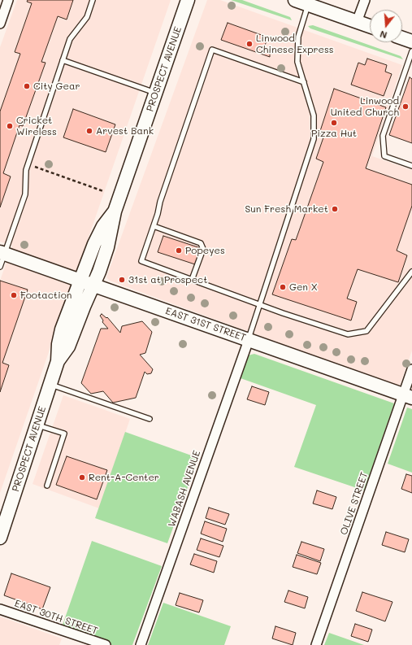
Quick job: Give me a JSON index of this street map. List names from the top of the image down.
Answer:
{
  "streets": {
    "main road": ["PROSPECT AVENUE", "EAST 31ST STREET"],
    "street": ["WABASH AVENUE", "OLIVE STREET", "EAST 30TH STREET"]
  },
  "crossings": [
    ["PROSPECT AVENUE", "EAST 31ST STREET"],
    ["EAST 31ST STREET", "WABASH AVENUE"],
    ["EAST 31ST STREET", "OLIVE STREET"]
  ],
  "places": [
    "Linwood Chinese Express",
    "City Gear",
    "Linwood United Church",
    "Pizza Hut",
    "Cricket Wireless",
    "Arvest Bank",
    "Sun Fresh Market",
    "Popeyes",
    "31st at Prospect",
    "Gen X",
    "Footaction",
    "Rent-A-Center"
  ],
  "north": "bottom"
}
